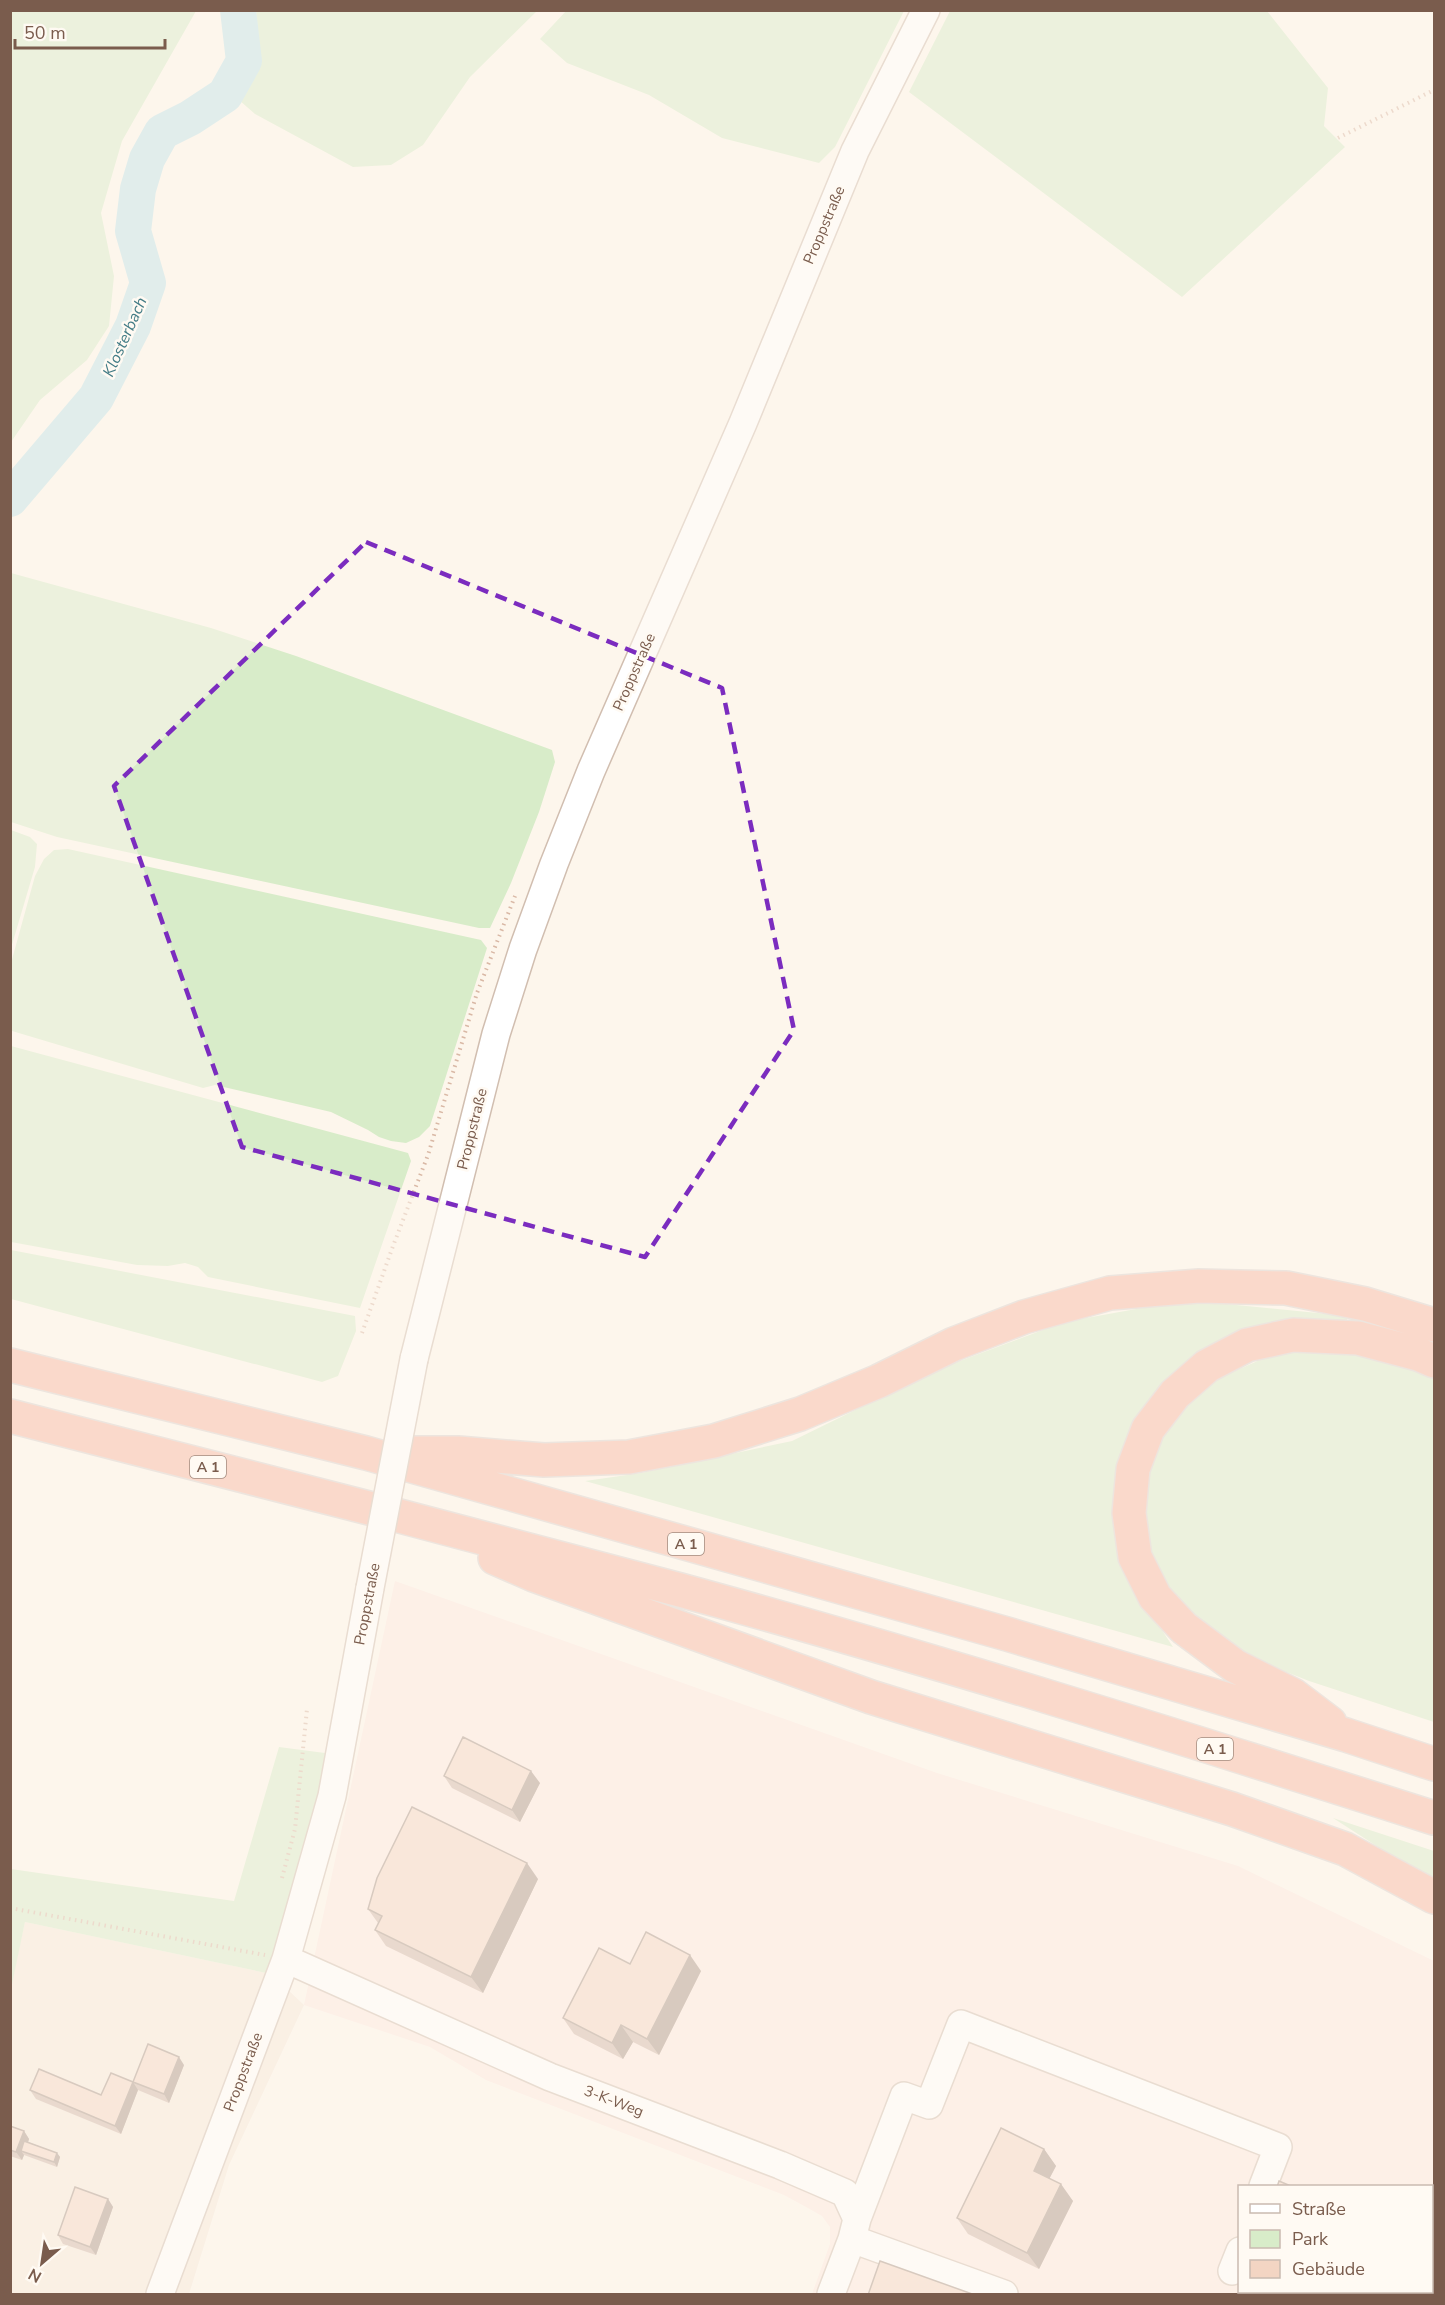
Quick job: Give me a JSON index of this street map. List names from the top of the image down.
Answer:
{
  "streets": {
    "highway": ["A 1"],
    "street": ["Proppstraße", "3-K-Weg"]
  },
  "crossings": [
    ["Proppstraße", "3-K-Weg"]
  ],
  "water": ["Klosterbach"],
  "legend": ["Straße", "Park", "Gebäude"],
  "scale_bar": "50 m",
  "north": "bottom left"
}
